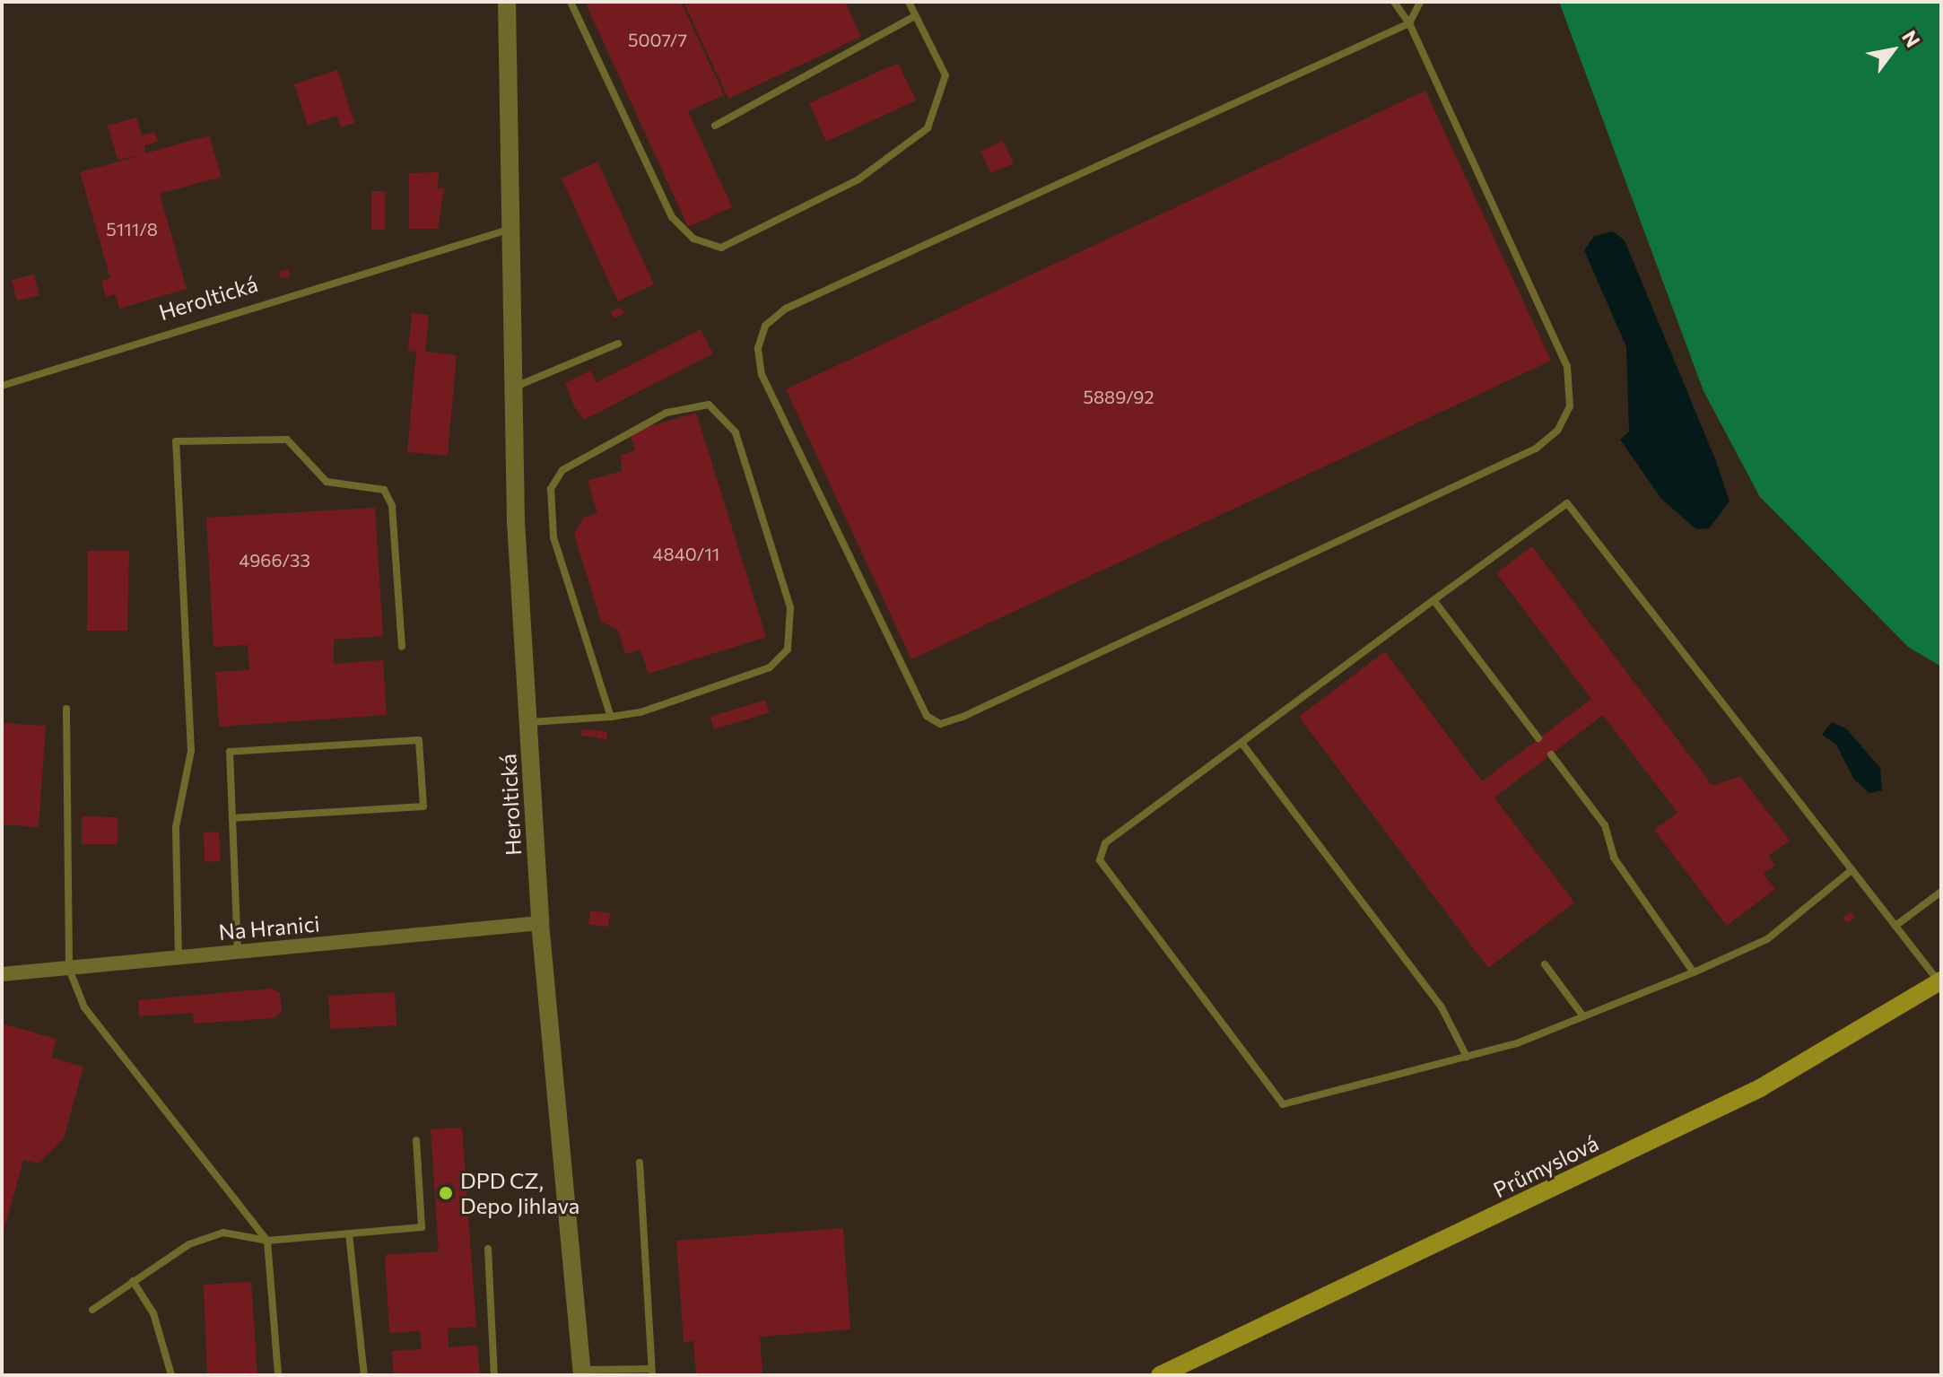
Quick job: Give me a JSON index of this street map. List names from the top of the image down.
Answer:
{
  "streets": {
    "main road": ["Průmyslová"],
    "street": ["Heroltická", "Na Hranici"]
  },
  "crossings": [
    ["Heroltická", "Na Hranici"]
  ],
  "places": ["DPD CZ, Depo Jihlava"],
  "house_numbers": [
    "5007/7",
    "5111/8",
    "5889/92",
    "4840/11",
    "4966/33"
  ],
  "north": "top right"
}
